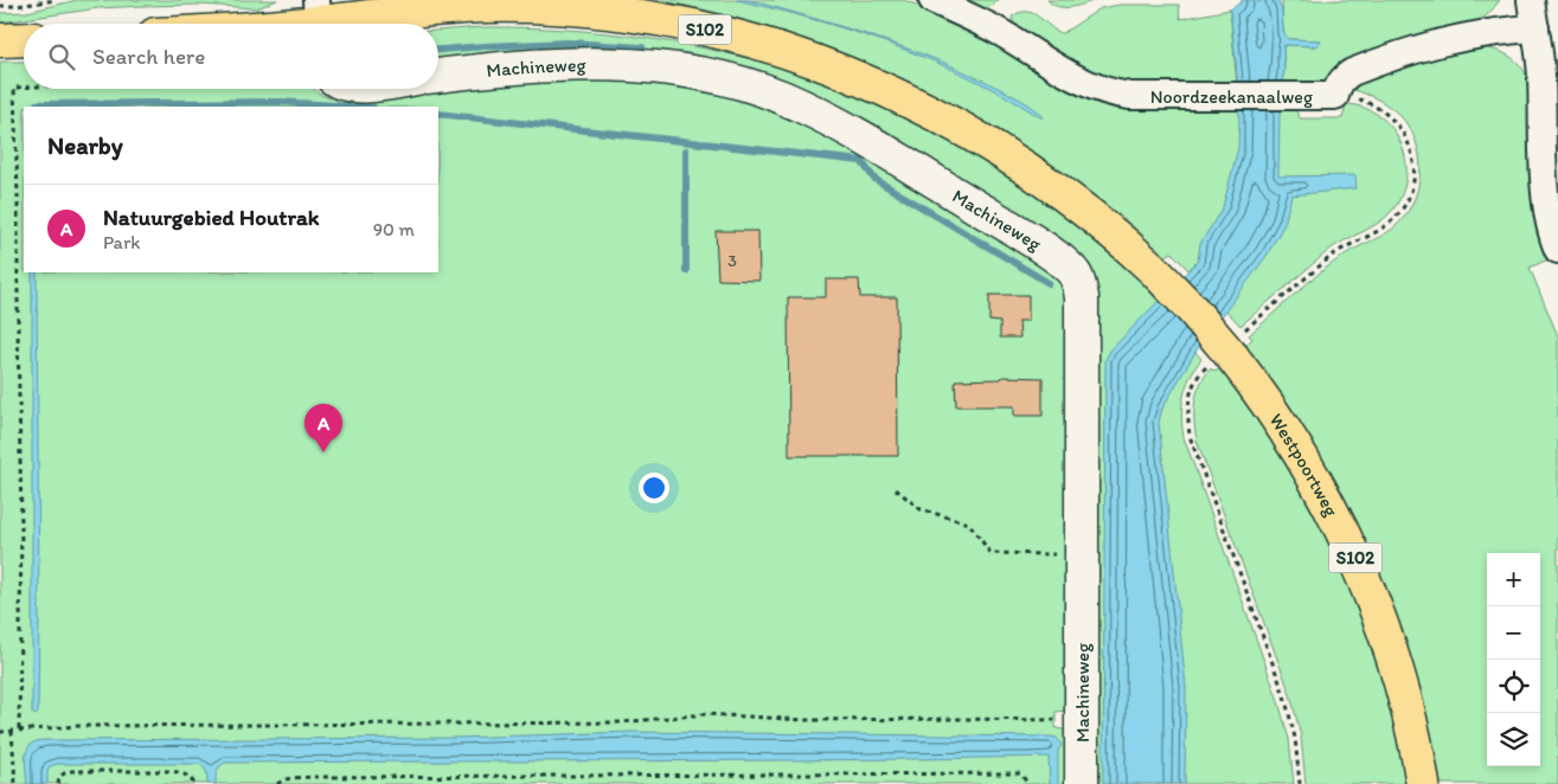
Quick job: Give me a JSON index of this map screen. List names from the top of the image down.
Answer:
{
  "streets": {
    "main road": ["S102", "Westpoortweg"],
    "street": ["Machineweg", "Noordzeekanaalweg"]
  },
  "crossings": [
    ["S102", "Westpoortweg"]
  ],
  "house_numbers": ["3"],
  "page": {
    "search": "Search here",
    "heading": "Nearby",
    "list": [
      {
        "mark": "A",
        "name": "Natuurgebied Houtrak",
        "note": "Park",
        "value": "90 m"
      }
    ],
    "pins": "A",
    "map_buttons": ["+", "−"]
  }
}
